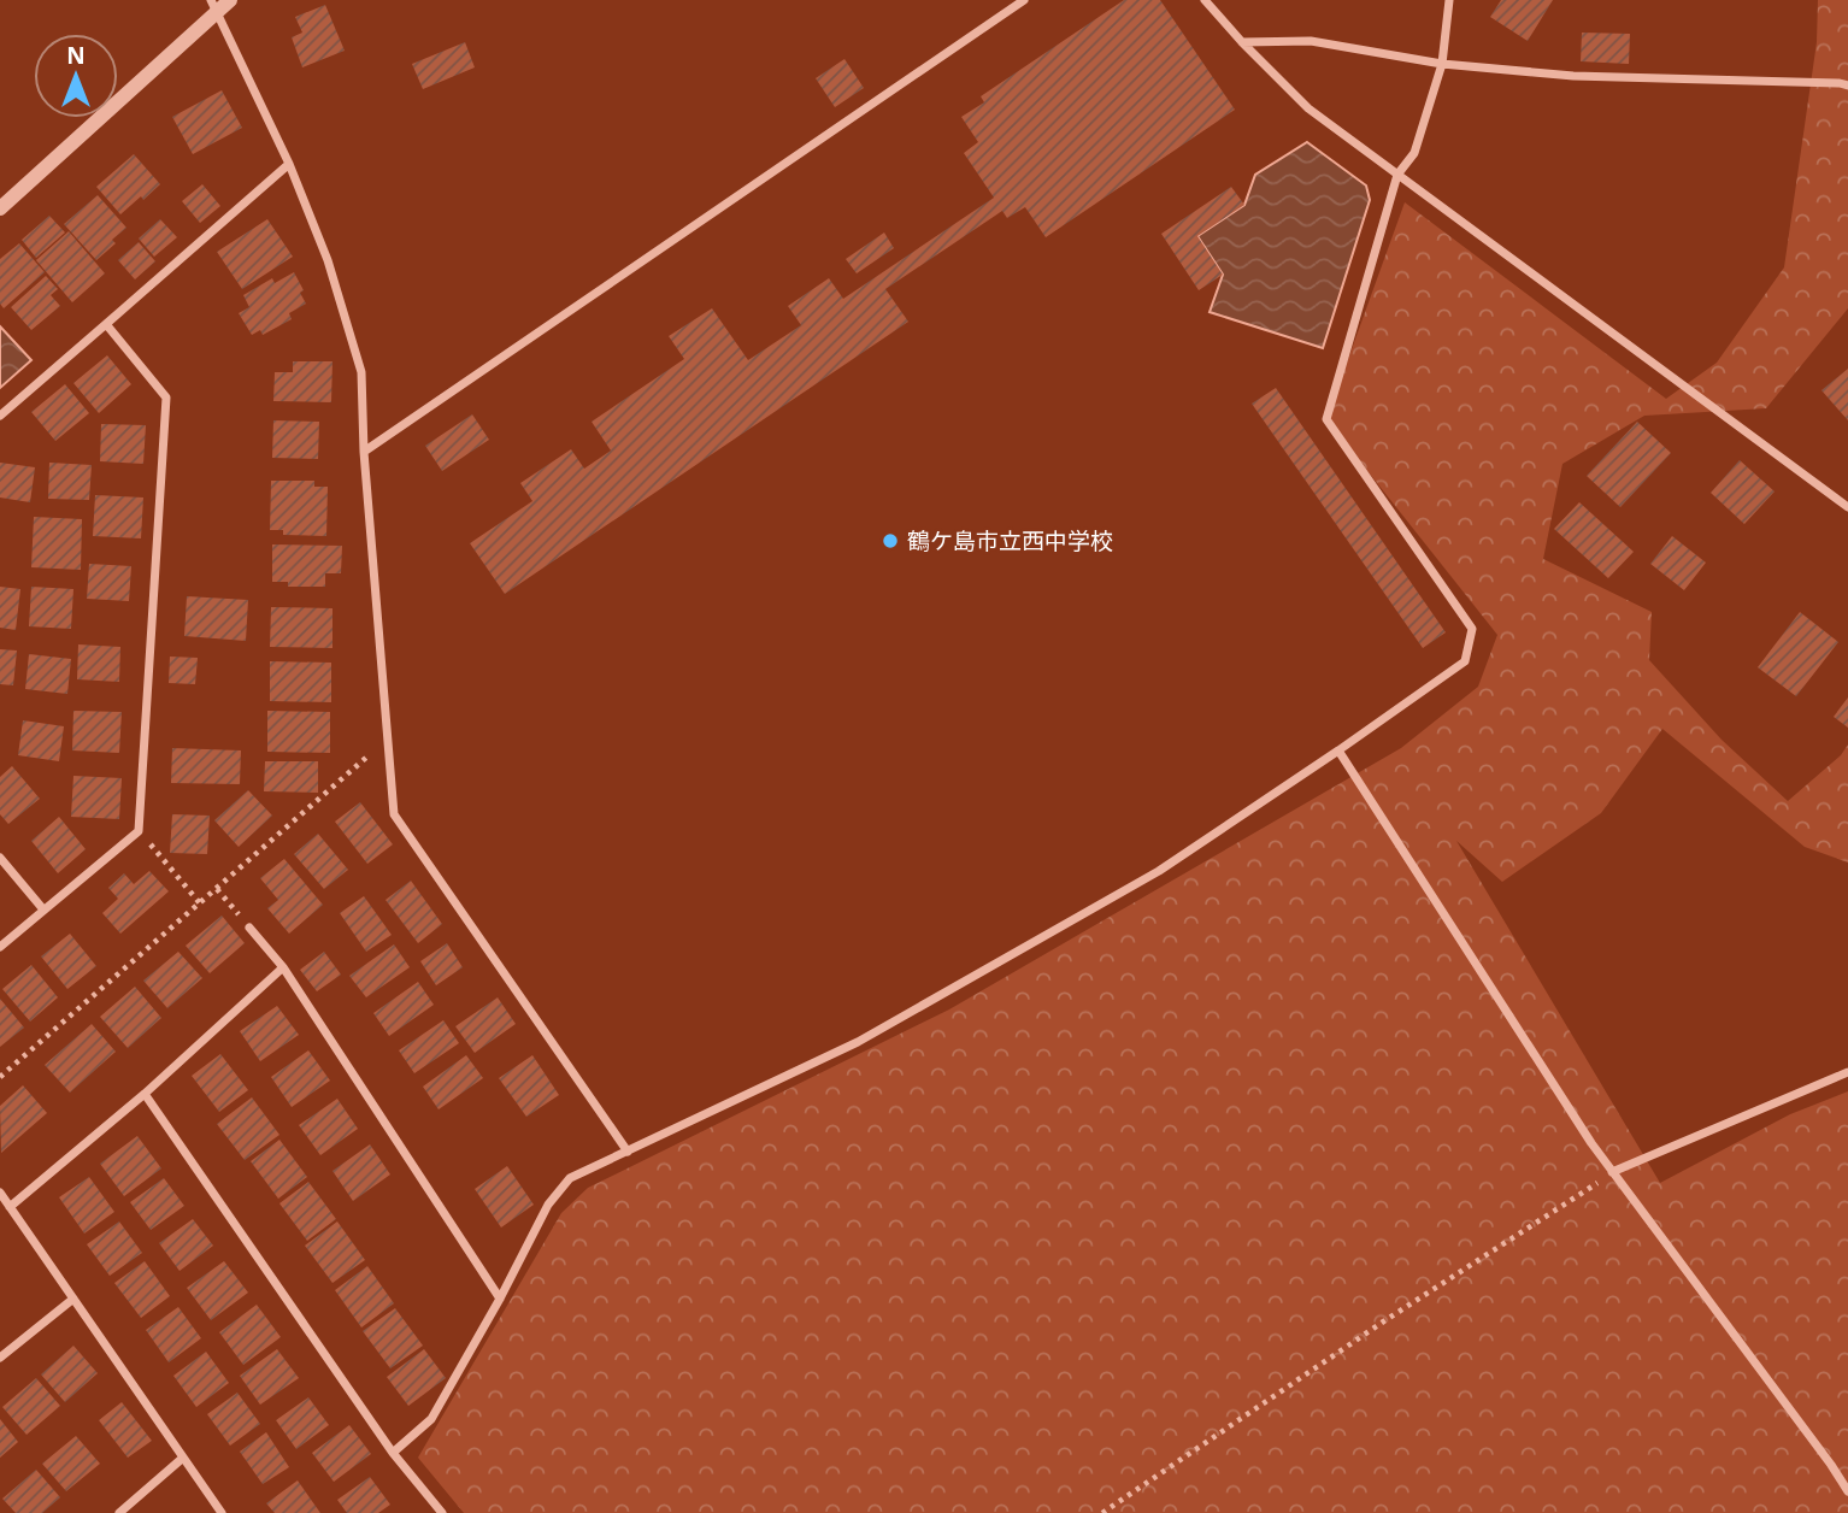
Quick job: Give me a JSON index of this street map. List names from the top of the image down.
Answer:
{
  "places": ["鶴ケ島市立西中学校"],
  "north": "top"
}
